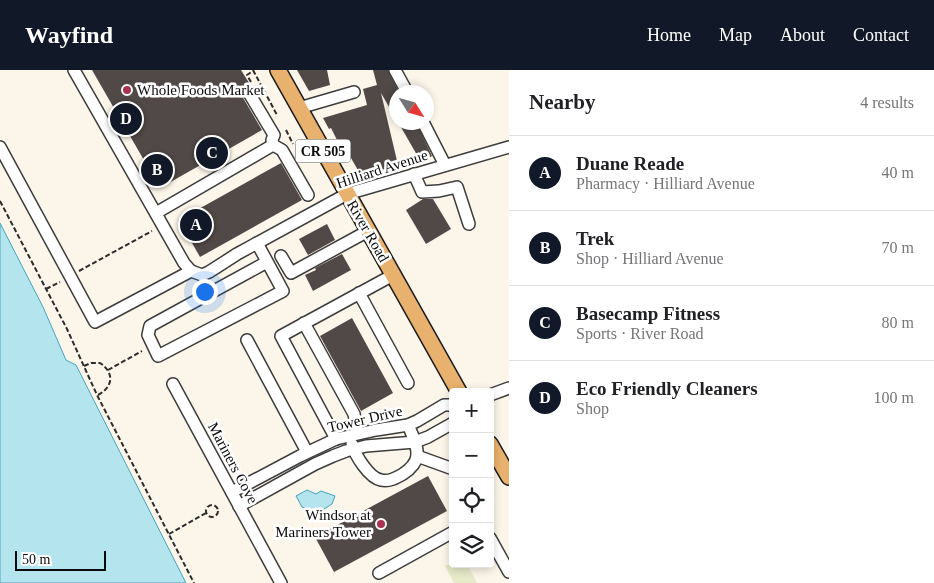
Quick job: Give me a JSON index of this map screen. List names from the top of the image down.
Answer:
{
  "streets": {
    "main road": ["CR 505", "River Road"],
    "street": ["Hilliard Avenue", "Tower Drive", "Mariners Cove"]
  },
  "crossings": [
    ["Hilliard Avenue", "River Road"],
    ["Tower Drive", "Mariners Cove"]
  ],
  "places": ["Whole Foods Market", "Windsor at Mariners Tower"],
  "scale_bar": "50 m",
  "north": "bottom right",
  "page": {
    "header": "Wayfind",
    "nav": [
      "Home",
      "Map",
      "About",
      "Contact"
    ],
    "heading": ["Nearby", "4 results"],
    "pins": [
      "D",
      "C",
      "B",
      "A"
    ],
    "list": [
      {
        "mark": "A",
        "name": "Duane Reade",
        "note": "Pharmacy · Hilliard Avenue",
        "value": "40 m"
      },
      {
        "mark": "B",
        "name": "Trek",
        "note": "Shop · Hilliard Avenue",
        "value": "70 m"
      },
      {
        "mark": "C",
        "name": "Basecamp Fitness",
        "note": "Sports · River Road",
        "value": "80 m"
      },
      {
        "mark": "D",
        "name": "Eco Friendly Cleaners",
        "note": "Shop",
        "value": "100 m"
      }
    ],
    "map_buttons": ["+", "−"],
    "scale": "50 m"
  }
}
